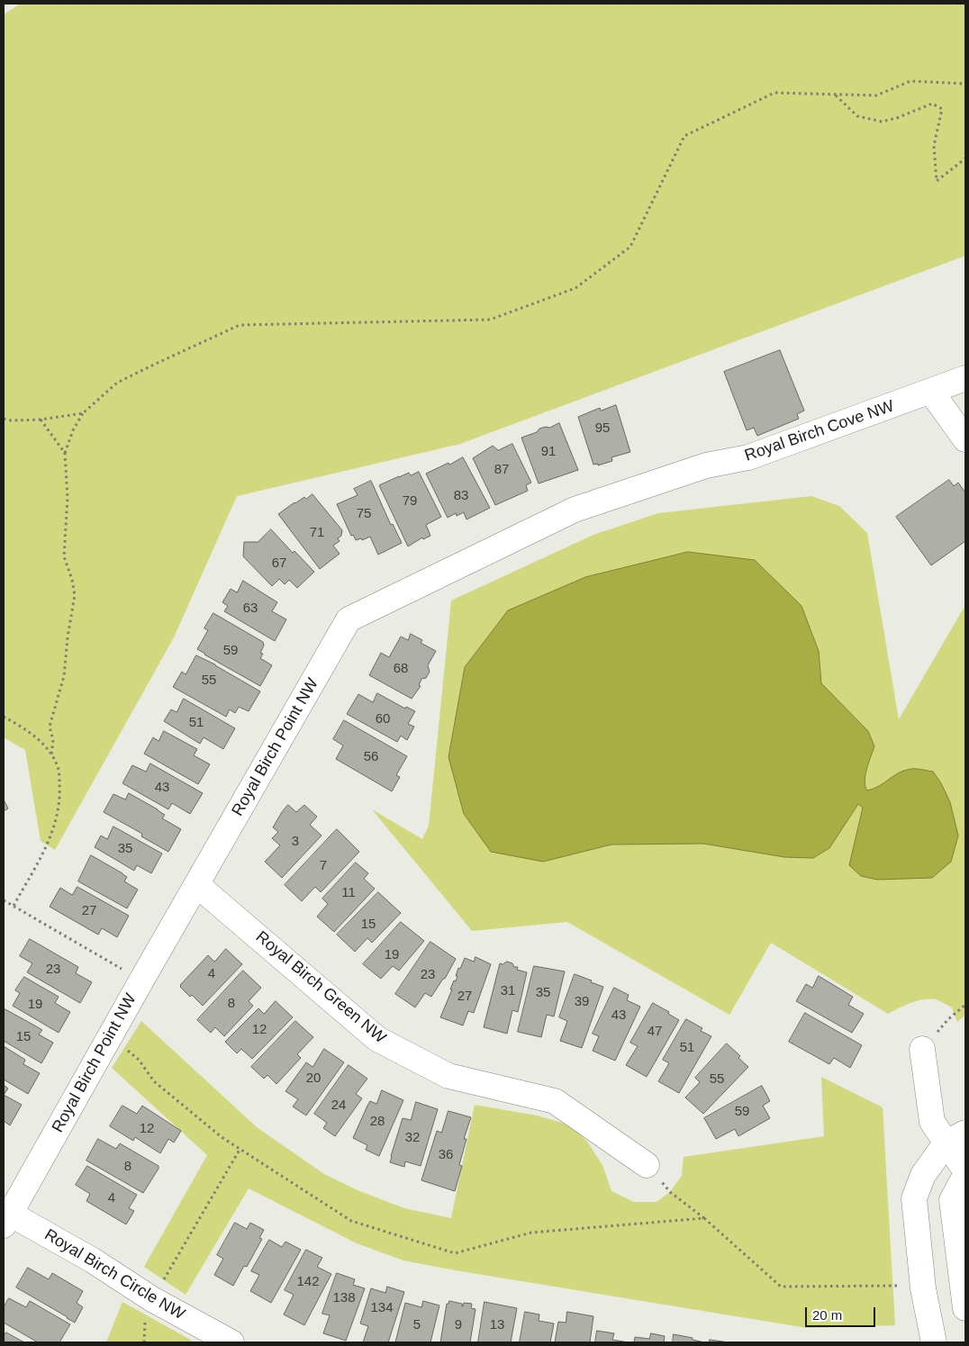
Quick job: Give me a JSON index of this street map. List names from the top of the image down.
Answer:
{
  "streets": {
    "street": [
      "Royal Birch Cove NW",
      "Royal Birch Point NW",
      "Royal Birch Green NW",
      "Royal Birch Circle NW"
    ]
  },
  "crossings": [
    ["Royal Birch Cove NW", "Royal Birch Point NW"],
    ["Royal Birch Point NW", "Royal Birch Green NW"],
    ["Royal Birch Point NW", "Royal Birch Circle NW"]
  ],
  "house_numbers": [
    "95",
    "91",
    "87",
    "83",
    "79",
    "75",
    "71",
    "67",
    "63",
    "59",
    "68",
    "55",
    "60",
    "51",
    "56",
    "43",
    "3",
    "35",
    "7",
    "11",
    "27",
    "15",
    "19",
    "23",
    "4",
    "23",
    "31",
    "35",
    "27",
    "39",
    "8",
    "19",
    "43",
    "12",
    "47",
    "15",
    "51",
    "20",
    "55",
    "24",
    "59",
    "28",
    "12",
    "32",
    "36",
    "8",
    "4",
    "142",
    "138",
    "134",
    "5",
    "9",
    "13"
  ],
  "scale_bar": "20 m"
}
